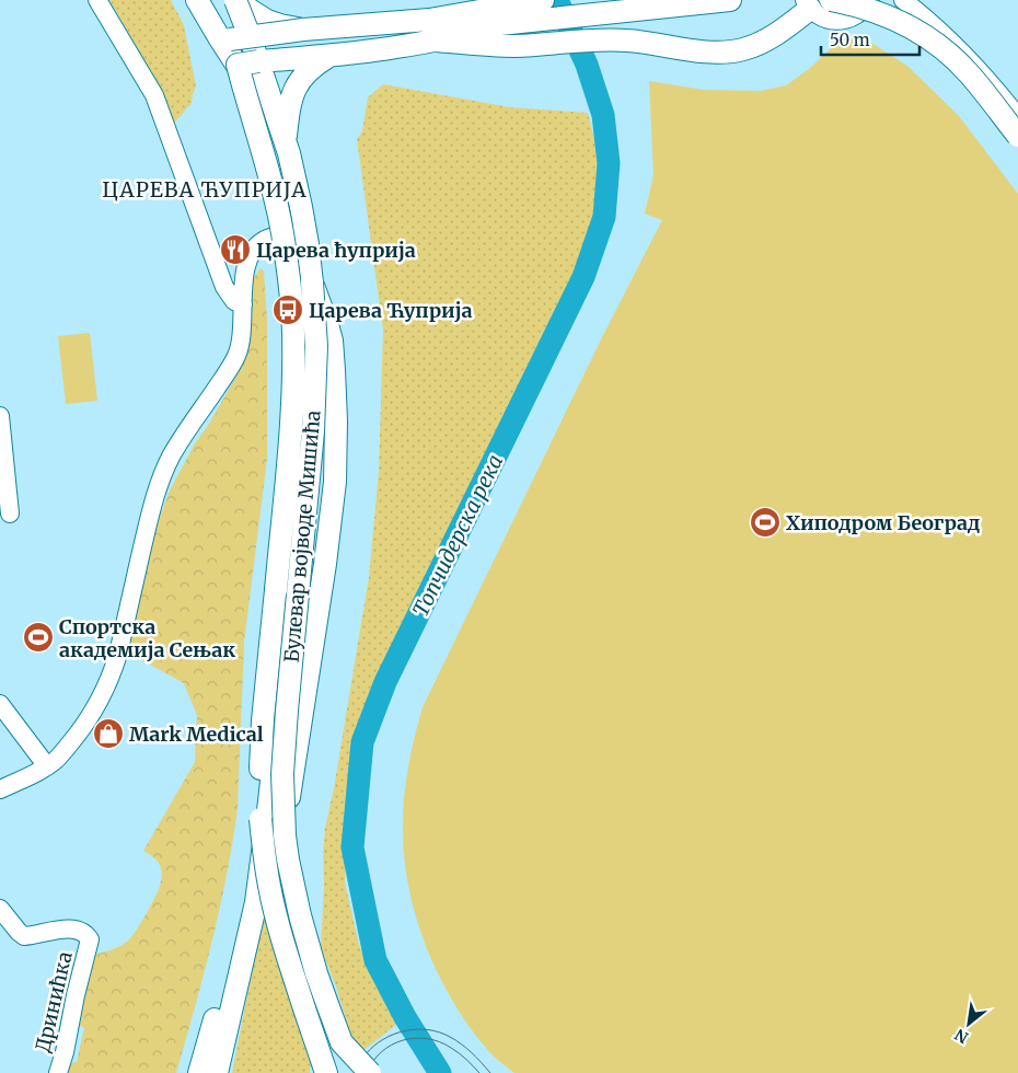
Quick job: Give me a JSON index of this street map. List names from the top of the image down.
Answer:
{
  "streets": {
    "main road": ["Булевар војводе Мишића"],
    "street": ["Дринићка"]
  },
  "districts": ["ЦАРЕВА ЋУПРИЈА"],
  "water": ["Топчидерска река"],
  "places": {
    "restaurant": ["Царева ћуприја"],
    "bus stop": ["Царева Ћуприја"],
    "sports": ["Хиподром Београд", "Спортска академија Сењак"],
    "shop": ["Mark Medical"]
  },
  "scale_bar": "50 m",
  "north": "bottom left"
}
